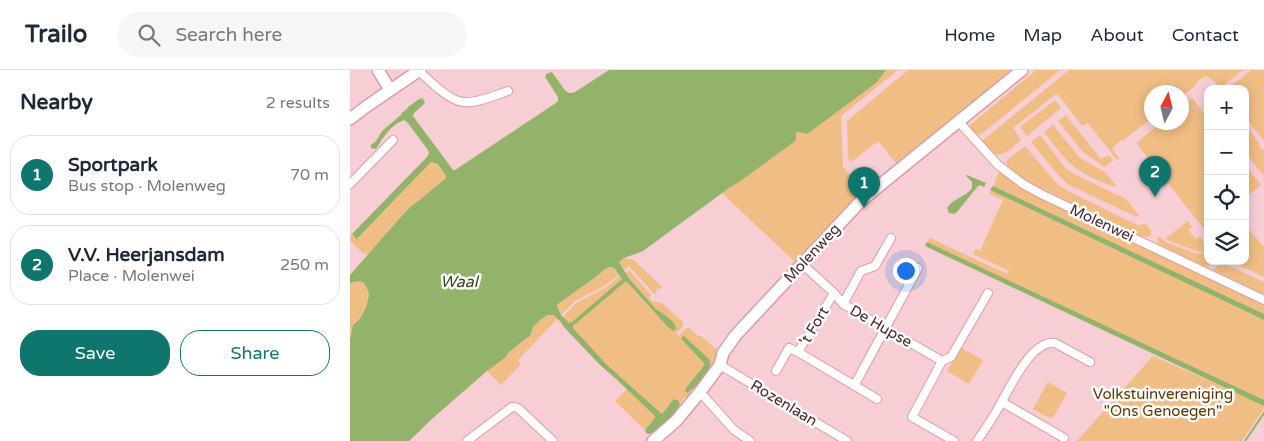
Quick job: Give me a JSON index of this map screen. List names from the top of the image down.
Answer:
{
  "streets": {
    "main road": ["Molenweg"],
    "street": [
      "Molenwei",
      "'t Fort",
      "De Hupse",
      "Rozenlaan"
    ]
  },
  "crossings": [
    ["Molenwei", "Molenweg"],
    ["Molenweg", "De Hupse"],
    ["Molenweg", "Rozenlaan"],
    ["'t Fort", "De Hupse"]
  ],
  "water": ["Waal"],
  "parks": ["Volkstuinvereniging \"Ons Genoegen\""],
  "north": "top",
  "page": {
    "header": "Trailo",
    "search": "Search here",
    "nav": [
      "Home",
      "Map",
      "About",
      "Contact"
    ],
    "heading": ["Nearby", "2 results"],
    "map_buttons": ["+", "−"],
    "list": [
      {
        "mark": "1",
        "name": "Sportpark",
        "note": "Bus stop · Molenweg",
        "value": "70 m"
      },
      {
        "mark": "2",
        "name": "V.V. Heerjansdam",
        "note": "Place · Molenwei",
        "value": "250 m"
      }
    ],
    "pins": ["2", "1"],
    "buttons": ["Save", "Share"]
  }
}
